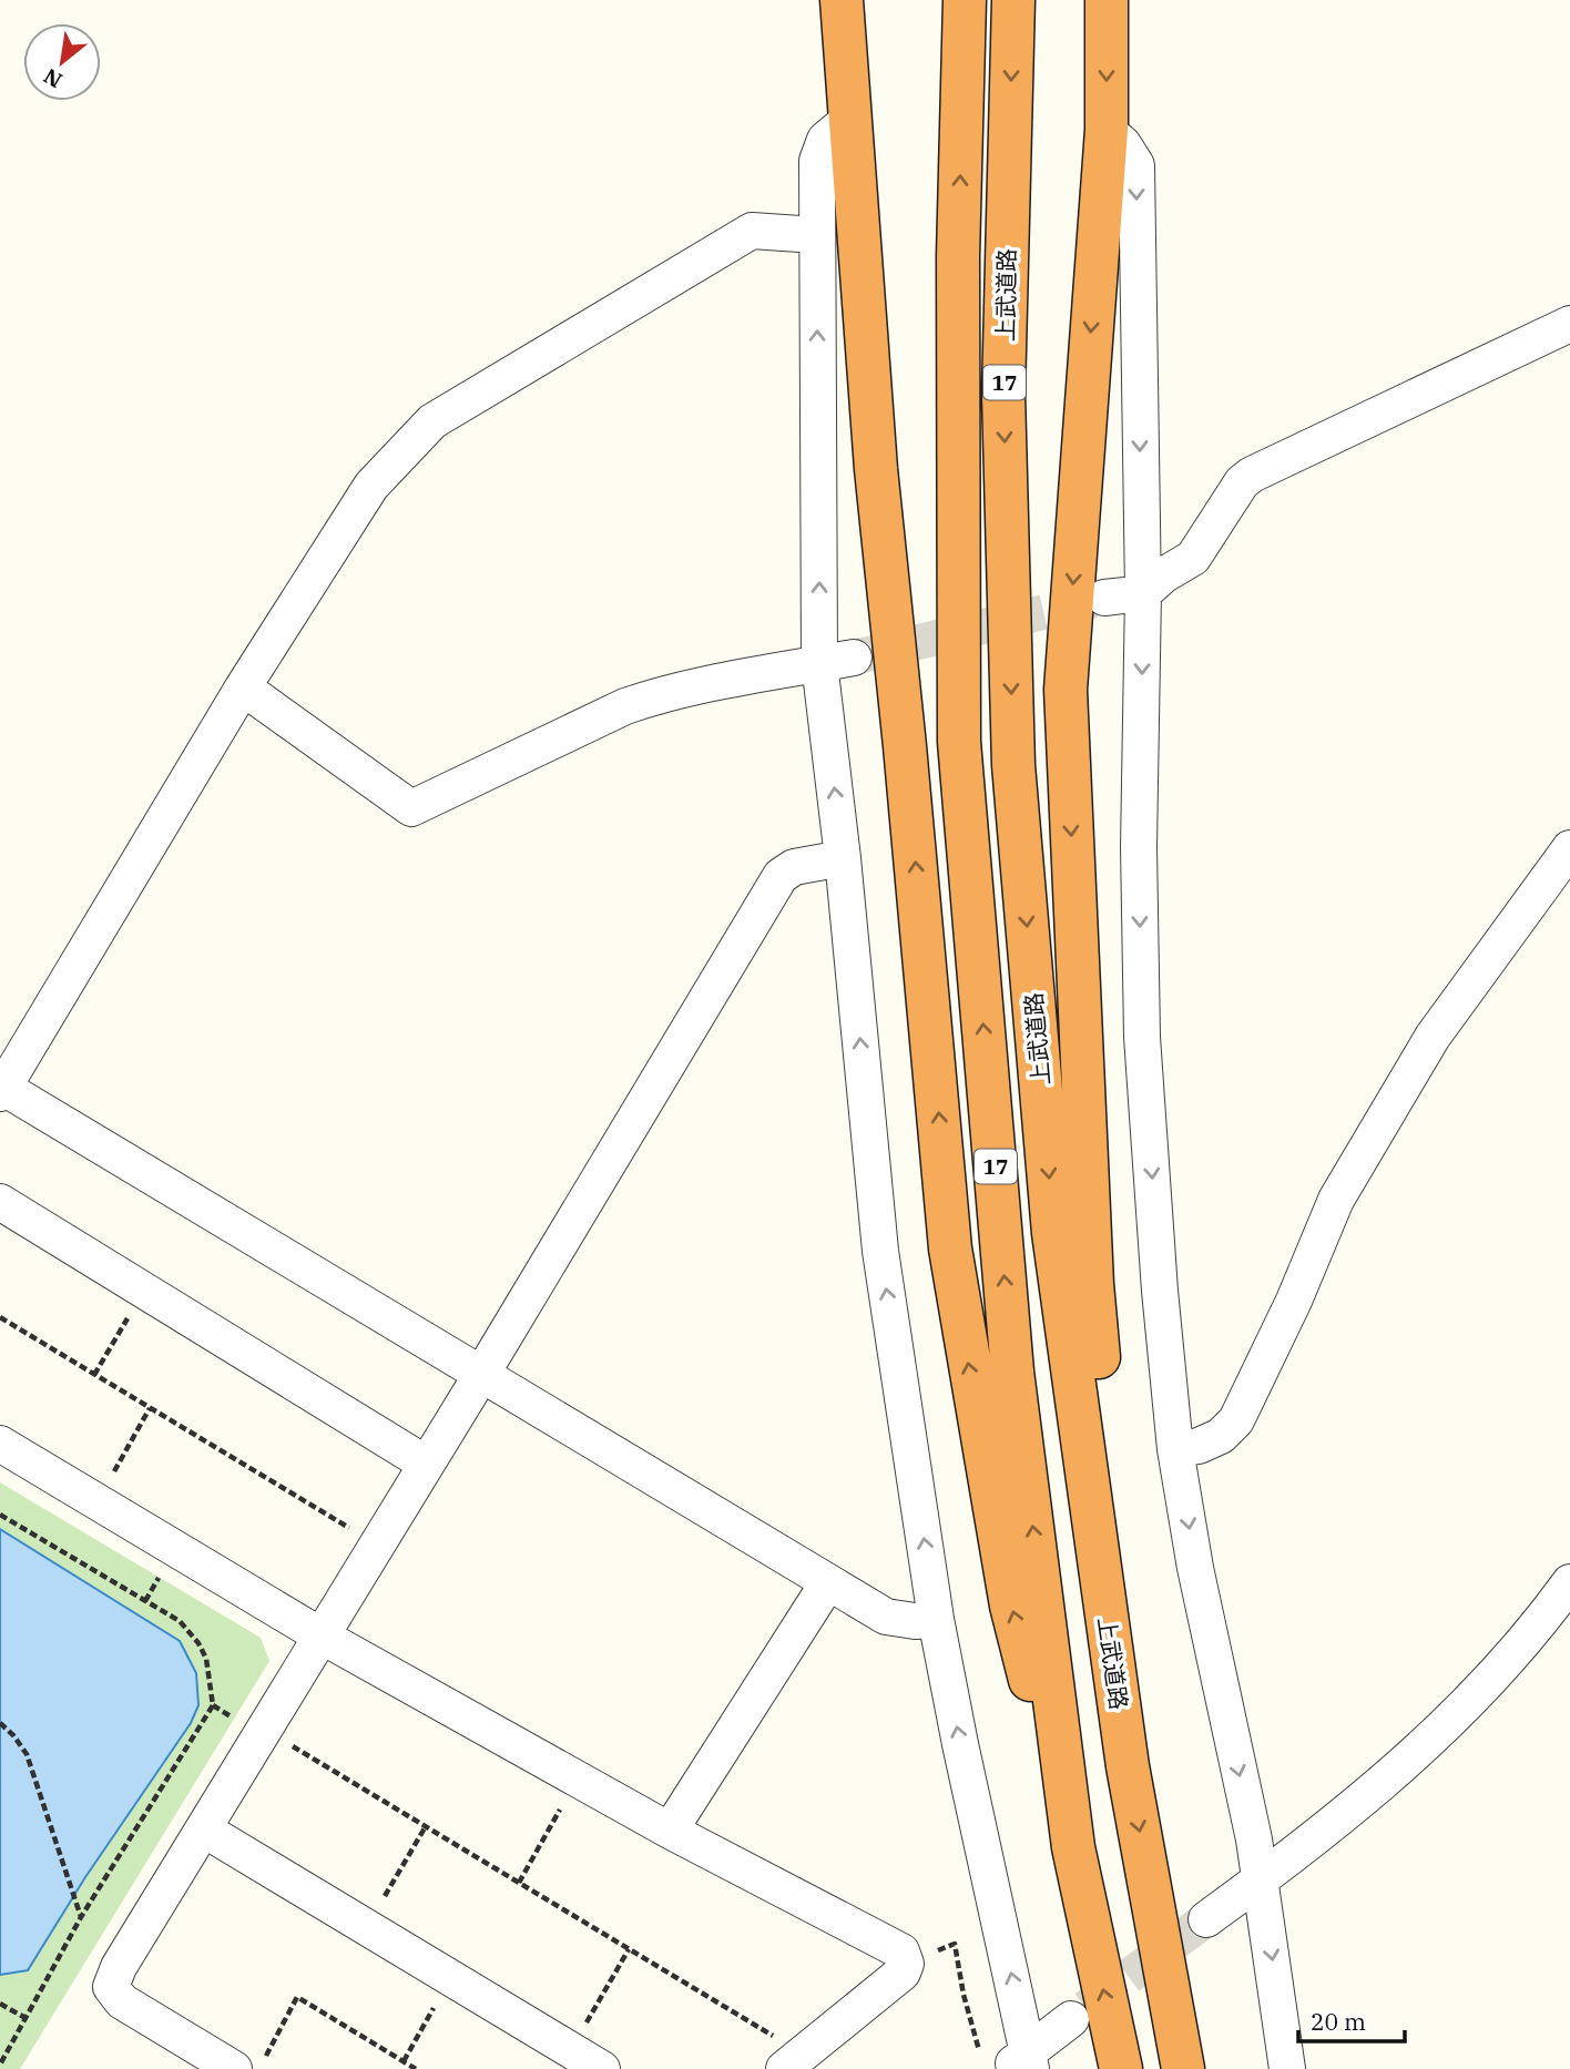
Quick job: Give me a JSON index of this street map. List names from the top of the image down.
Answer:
{
  "streets": {
    "highway": ["上武道路", "17"]
  },
  "scale_bar": "20 m",
  "north": "bottom left"
}
